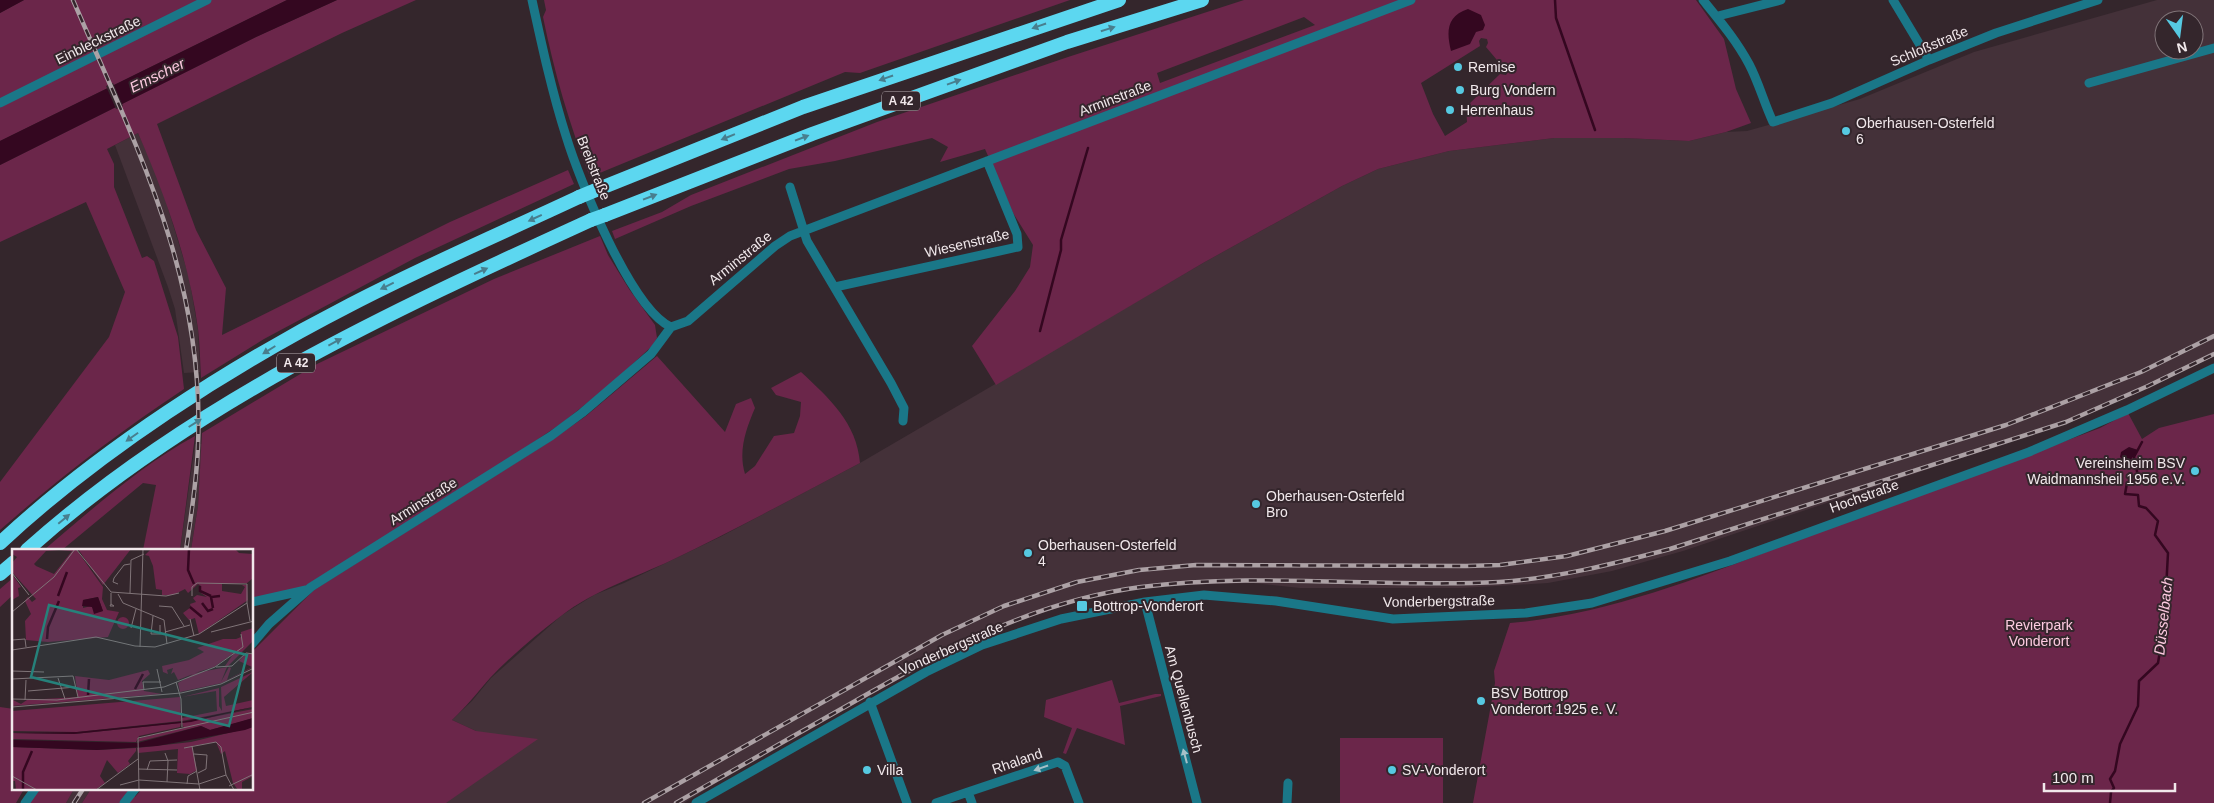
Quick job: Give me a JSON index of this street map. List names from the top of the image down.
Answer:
{
  "streets": {
    "highway": ["A 42"],
    "street": [
      "Einbleckstraße",
      "Schloßstraße",
      "Arminstraße",
      "Breilstraße",
      "Wiesenstraße",
      "Hochstraße",
      "Vonderbergstraße",
      "Am Quellenbusch",
      "Rhaland"
    ]
  },
  "crossings": [
    ["Arminstraße", "Breilstraße"],
    ["Arminstraße", "Wiesenstraße"],
    ["Hochstraße", "Vonderbergstraße"],
    ["Vonderbergstraße", "Am Quellenbusch"]
  ],
  "one_way": ["Am Quellenbusch"],
  "water": ["Emscher", "Düsselbach"],
  "parks": ["Revierpark Vonderort"],
  "places": {
    "other": [
      "Remise",
      "Burg Vondern",
      "Herrenhaus",
      "Oberhausen-Osterfeld 6",
      "Vereinsheim BSV Waidmannsheil 1956 e.V.",
      "Oberhausen-Osterfeld Bro",
      "Oberhausen-Osterfeld 4",
      "BSV Bottrop Vonderort 1925 e. V.",
      "Villa",
      "SV-Vonderort"
    ],
    "transit": ["Bottrop-Vonderort"]
  },
  "scale_bar": "100 m",
  "north": "bottom"
}
